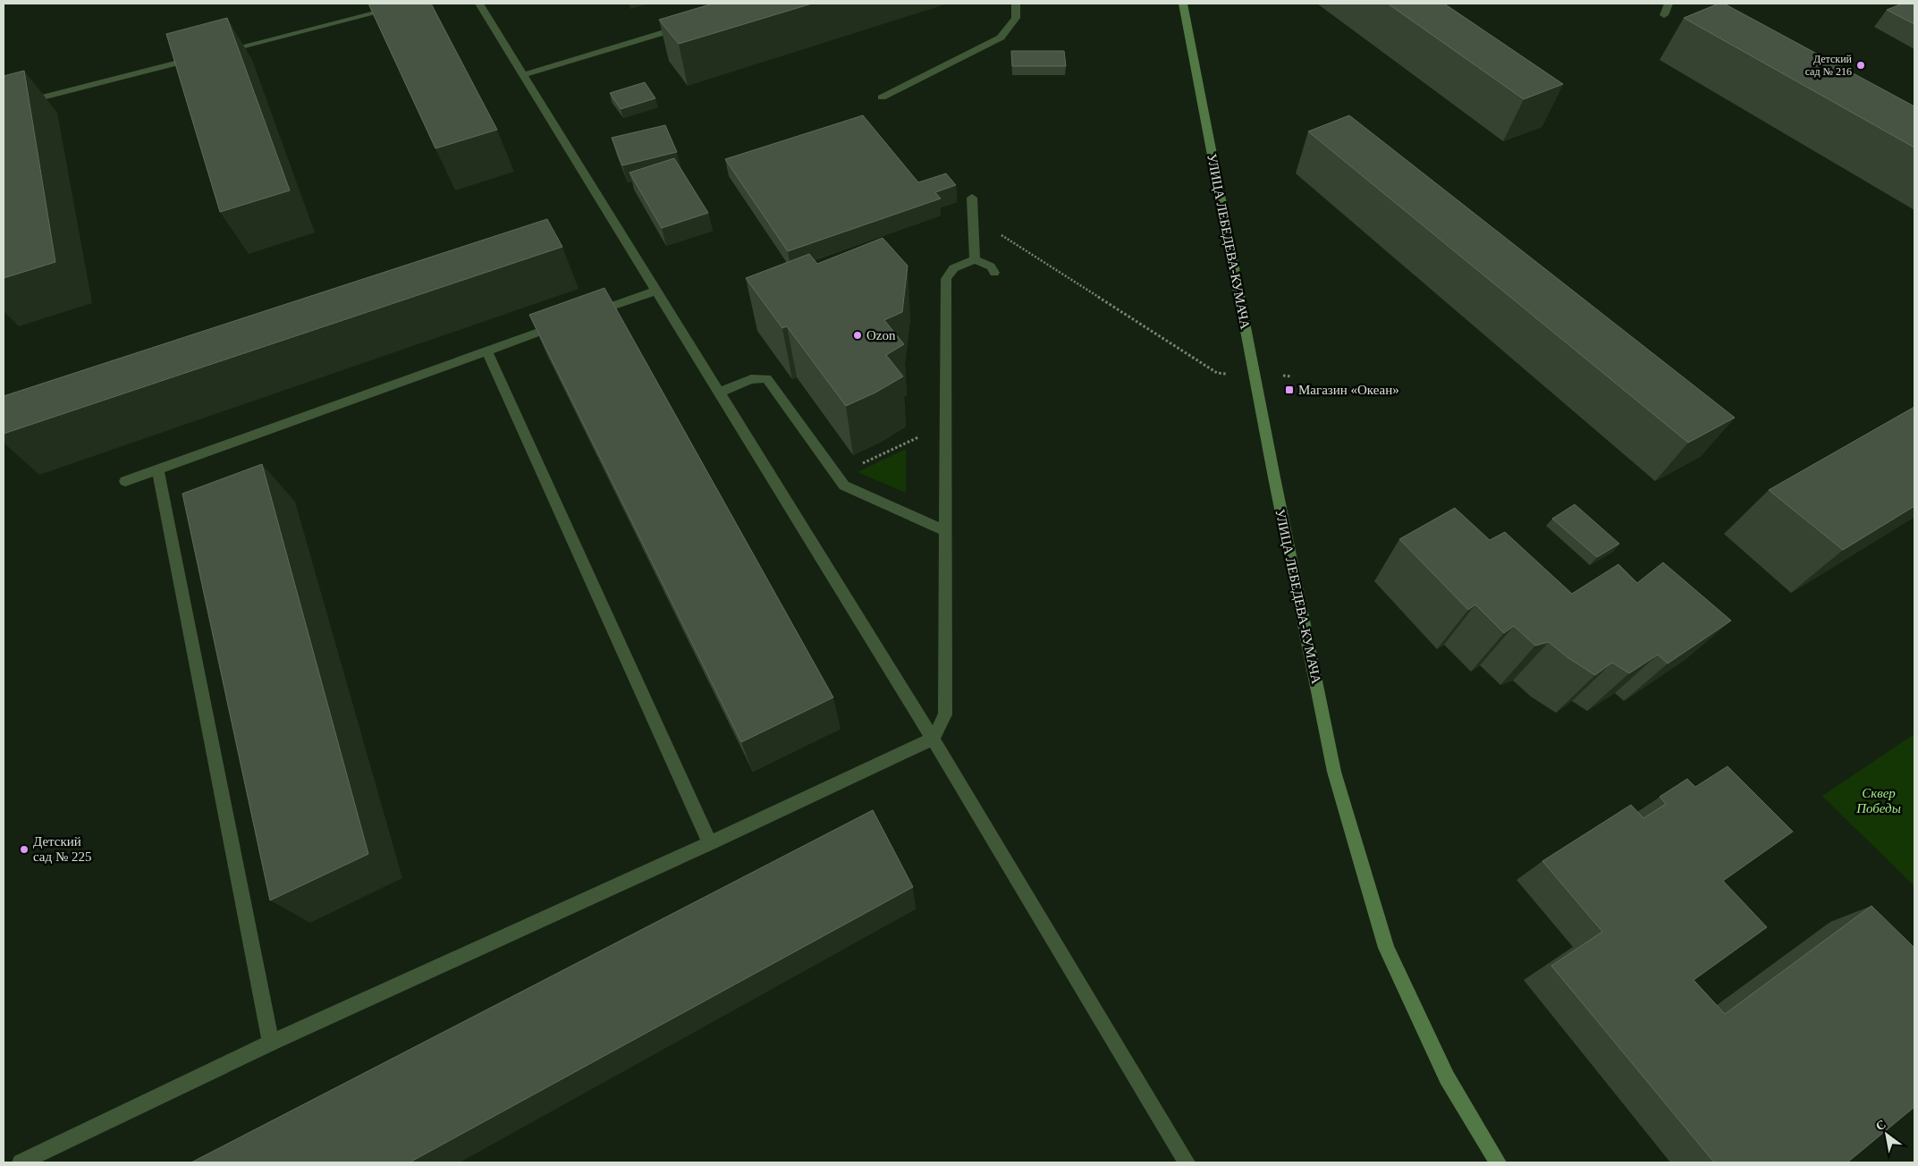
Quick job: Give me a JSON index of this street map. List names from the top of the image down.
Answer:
{
  "streets": {
    "street": ["УЛИЦА ЛЕБЕДЕВА-КУМАЧА"]
  },
  "parks": ["Сквер Победы"],
  "places": {
    "other": ["Детский сад № 216", "Ozon", "Детский сад № 225"],
    "transit": ["Магазин «Океан»"]
  },
  "north": "top left"
}
